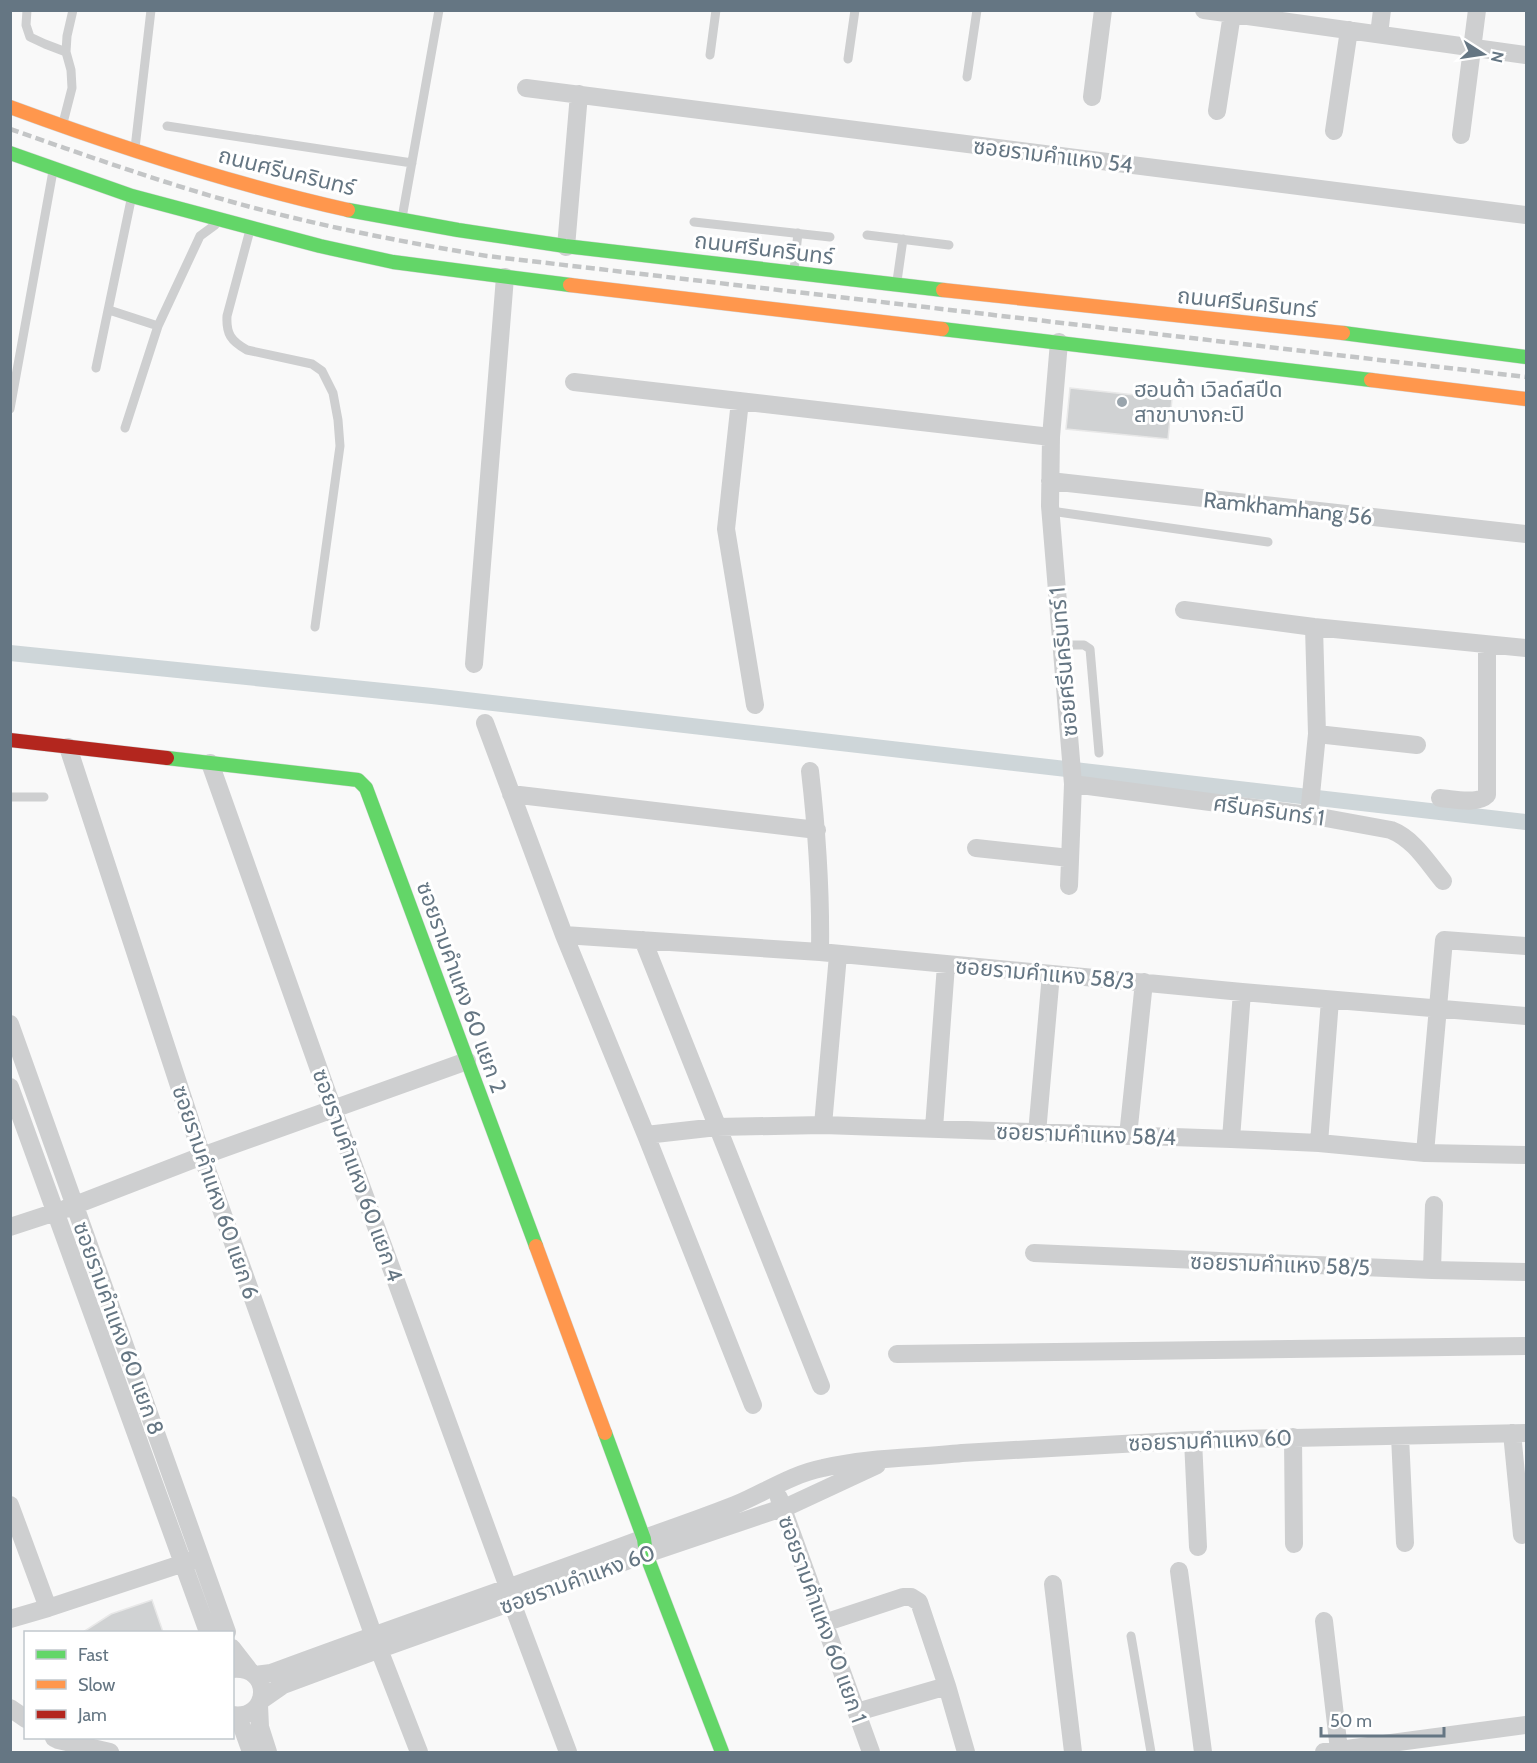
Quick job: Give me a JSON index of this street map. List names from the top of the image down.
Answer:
{
  "streets": {
    "main road": ["ถนนศรีนครินทร์", "ซอยรามคำแหง 60 แยก 2"],
    "street": [
      "ซอยรามคำแหง 54",
      "Ramkhamhang 56",
      "ซอยศรีนครินทร์ 1",
      "ศรีนครินทร์ 1",
      "ซอยรามคำแหง 58/3",
      "ซอยรามคำแหง 58/4",
      "ซอยรามคำแหง 60 แยก 4",
      "ซอยรามคำแหง 60 แยก 6",
      "ซอยรามคำแหง 58/5",
      "ซอยรามคำแหง 60 แยก 8",
      "ซอยรามคำแหง 60",
      "ซอยรามคำแหง 60 แยก 1"
    ]
  },
  "crossings": [
    ["Ramkhamhang 56", "ซอยศรีนครินทร์ 1"],
    ["ซอยศรีนครินทร์ 1", "ศรีนครินทร์ 1"],
    ["ซอยรามคำแหง 60 แยก 2", "ซอยรามคำแหง 60 แยก 4"],
    ["ซอยรามคำแหง 60 แยก 2", "ซอยรามคำแหง 60 แยก 6"],
    ["ซอยรามคำแหง 60 แยก 2", "ซอยรามคำแหง 60"],
    ["ซอยรามคำแหง 60 แยก 4", "ซอยรามคำแหง 60"],
    ["ซอยรามคำแหง 60 แยก 6", "ซอยรามคำแหง 60"],
    ["ซอยรามคำแหง 60", "ซอยรามคำแหง 60 แยก 1"]
  ],
  "places": ["ฮอนด้า เวิลด์สปีด สาขาบางกะปิ"],
  "legend": ["Fast", "Slow", "Jam"],
  "scale_bar": "50 m",
  "north": "right"
}
